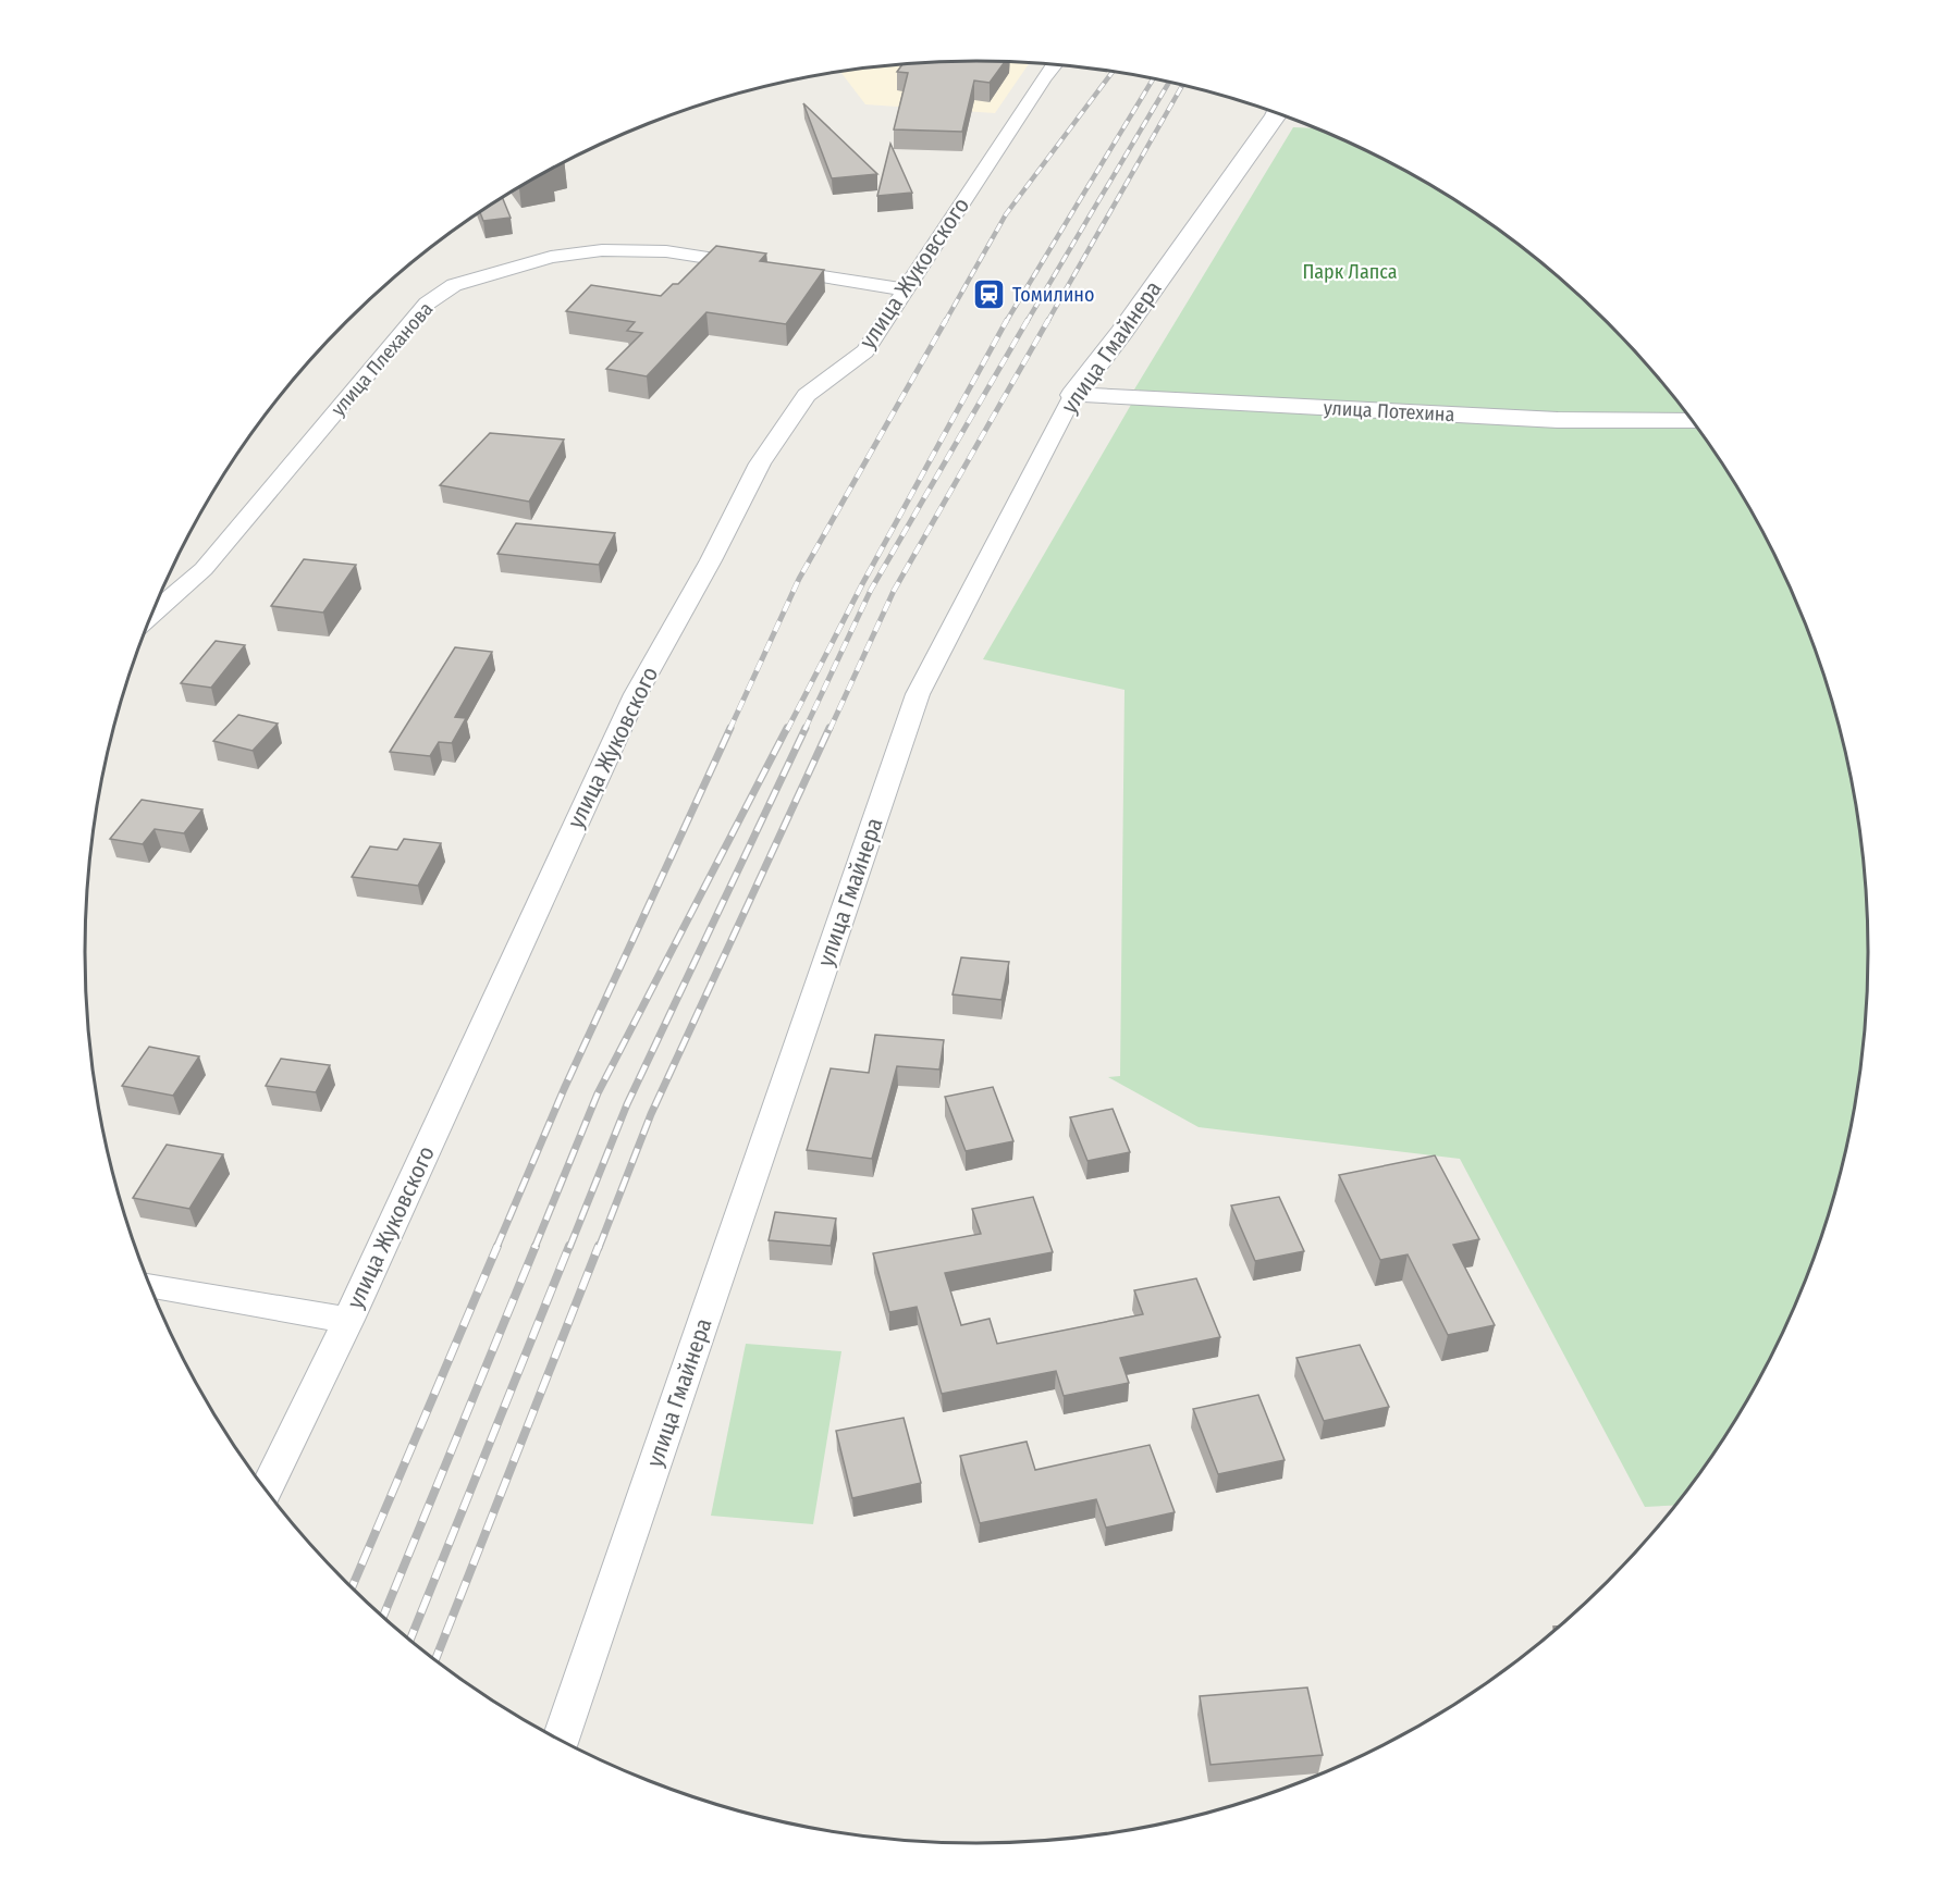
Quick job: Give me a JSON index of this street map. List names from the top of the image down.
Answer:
{
  "streets": {
    "street": [
      "улица Жуковского",
      "улица Гмайнера",
      "улица Плеханова",
      "улица Потехина"
    ]
  },
  "crossings": [
    ["улица Жуковского", "улица Плеханова"],
    ["улица Гмайнера", "улица Потехина"]
  ],
  "parks": ["Парк Лапса"],
  "places": {
    "station": ["Томилино"]
  }
}
